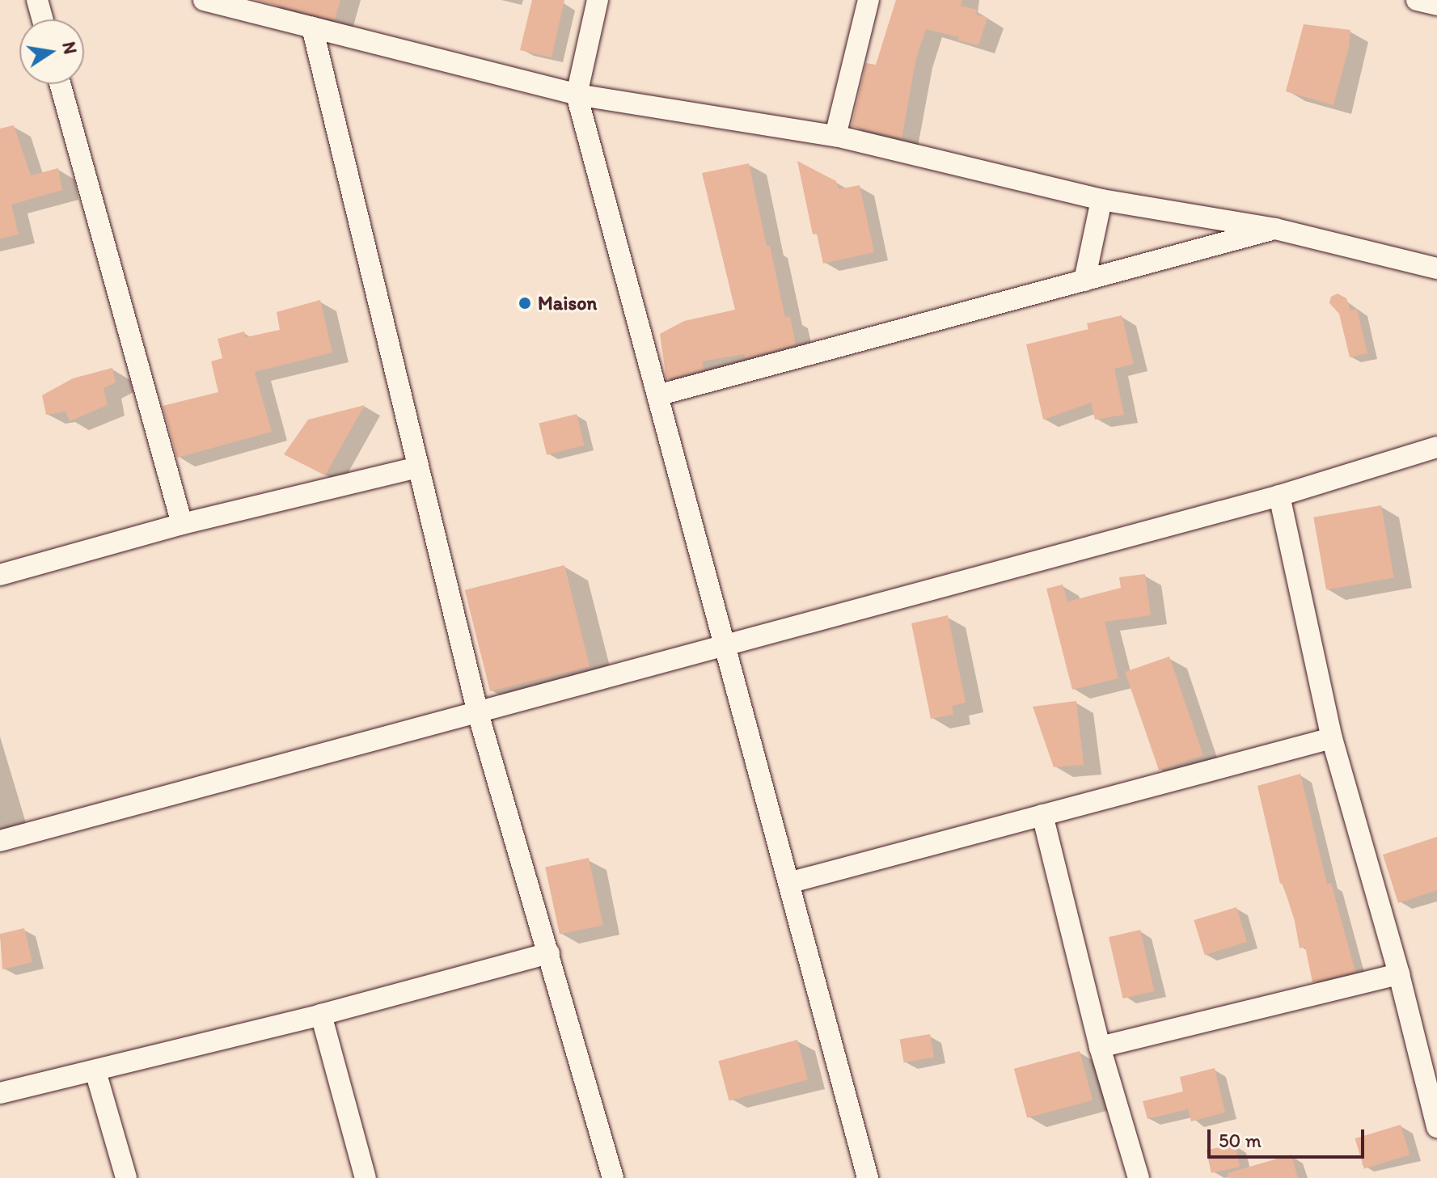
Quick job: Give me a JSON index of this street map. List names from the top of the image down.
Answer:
{
  "places": ["Maison"],
  "scale_bar": "50 m",
  "north": "right"
}
